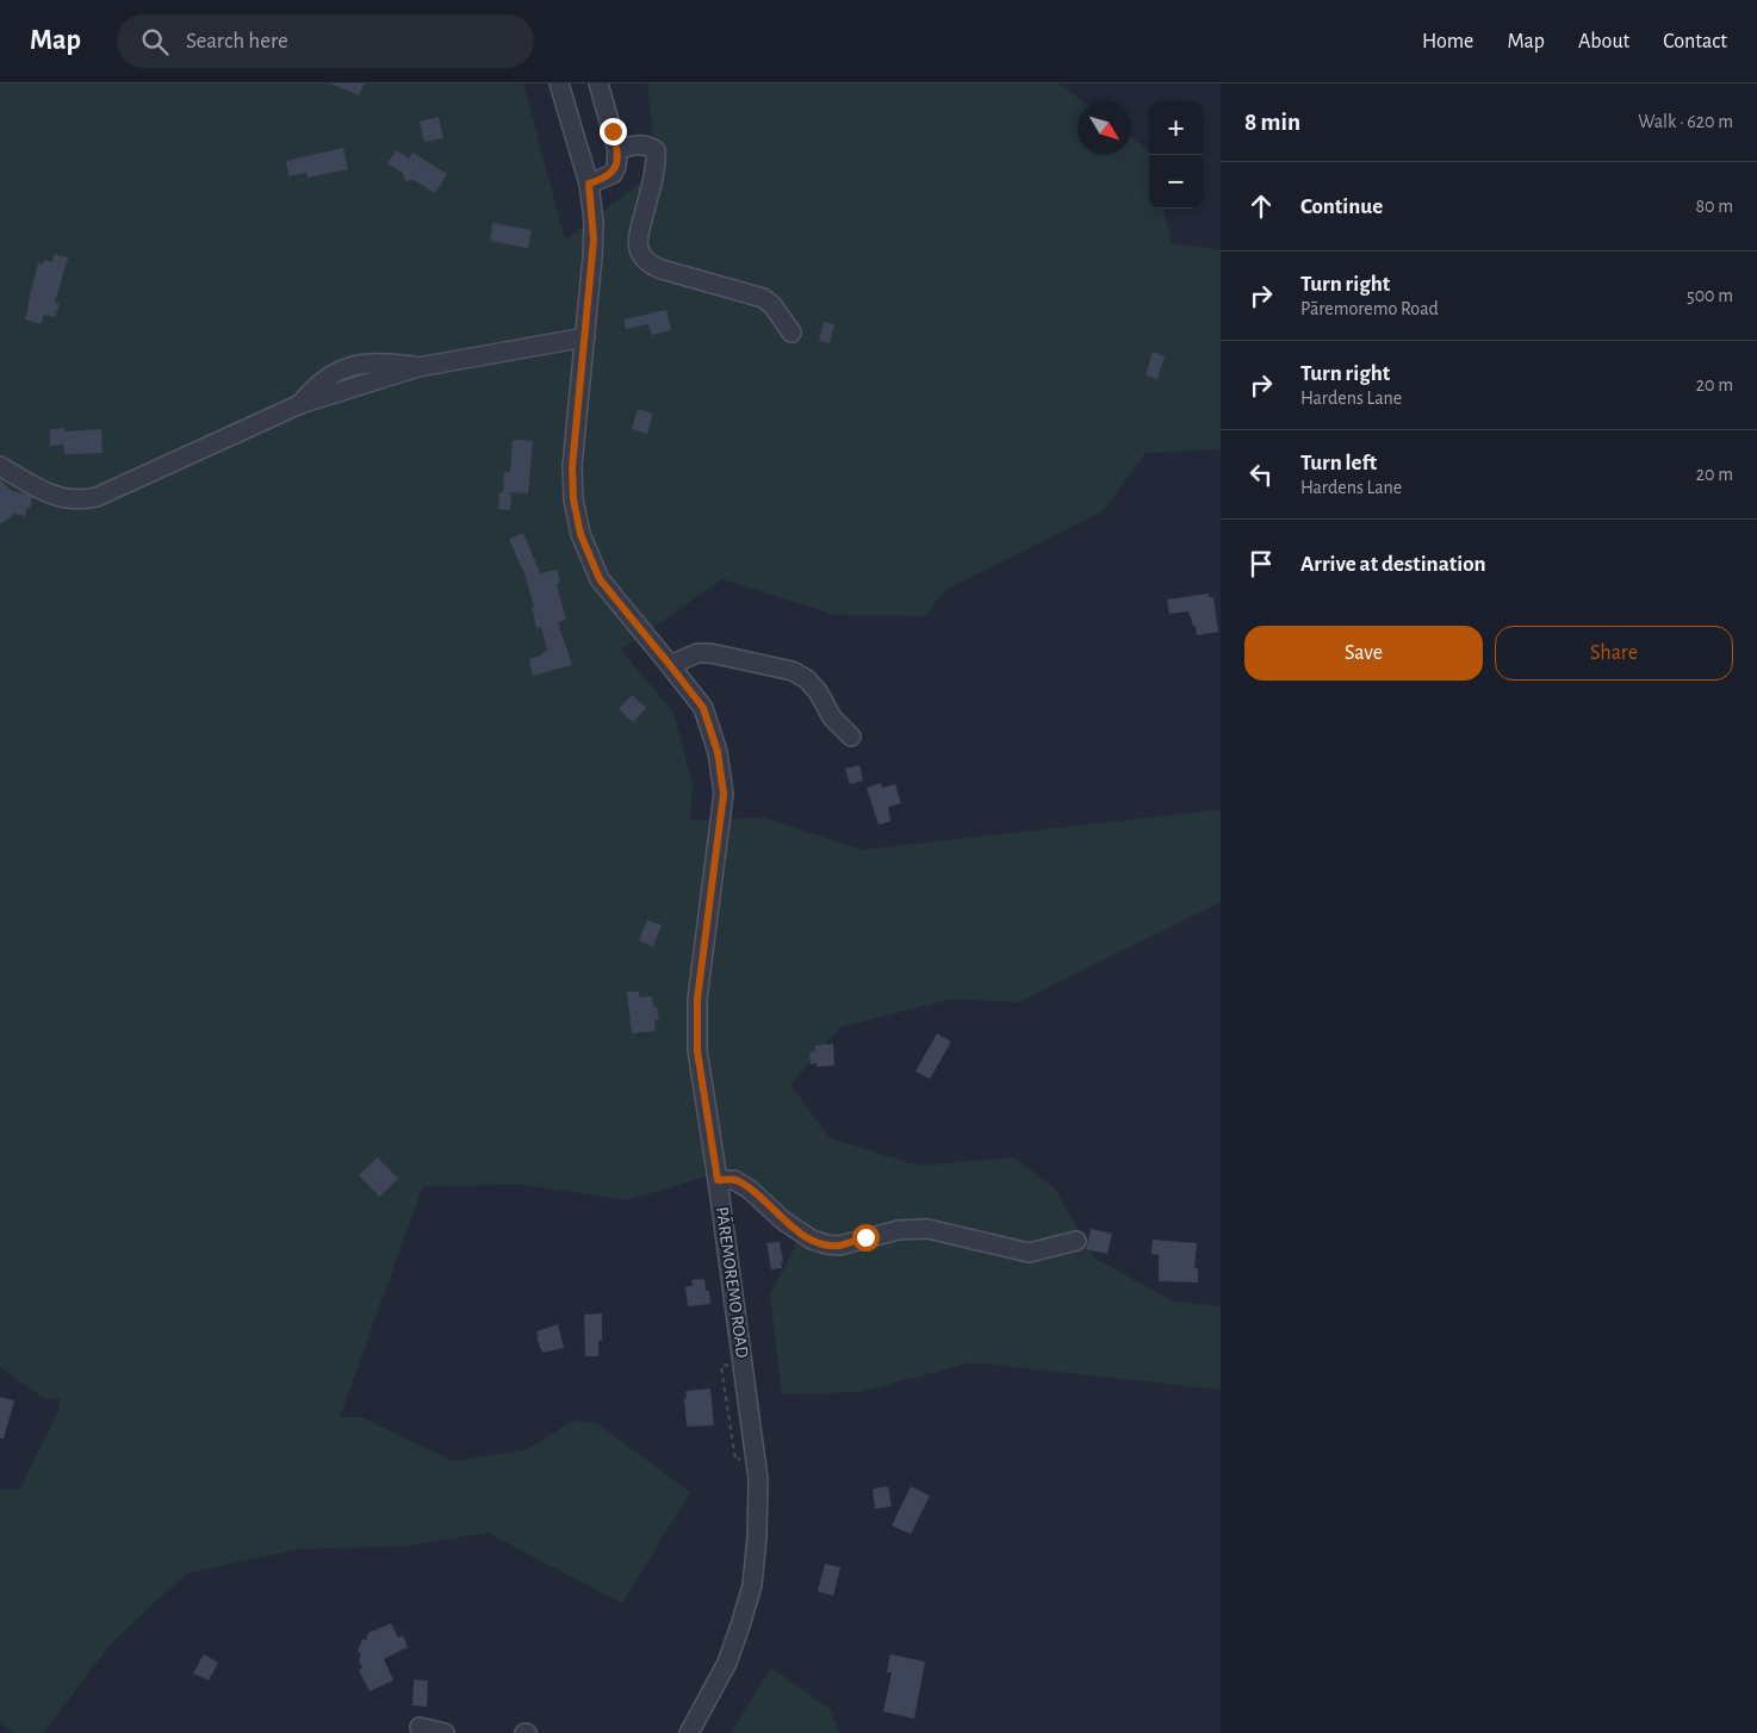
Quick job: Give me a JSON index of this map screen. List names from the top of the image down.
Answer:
{
  "streets": {
    "street": ["PĀREMOREMO ROAD"]
  },
  "north": "bottom right",
  "page": {
    "header": "Map",
    "search": "Search here",
    "nav": [
      "Home",
      "Map",
      "About",
      "Contact"
    ],
    "heading": ["8 min", "Walk · 620 m"],
    "map_buttons": ["+", "−"],
    "list": [
      ["Continue", "80 m"],
      ["Turn right", "Pāremoremo Road", "500 m"],
      ["Turn right", "Hardens Lane", "20 m"],
      ["Turn left", "Hardens Lane", "20 m"],
      "Arrive at destination"
    ],
    "buttons": ["Save", "Share"]
  }
}
